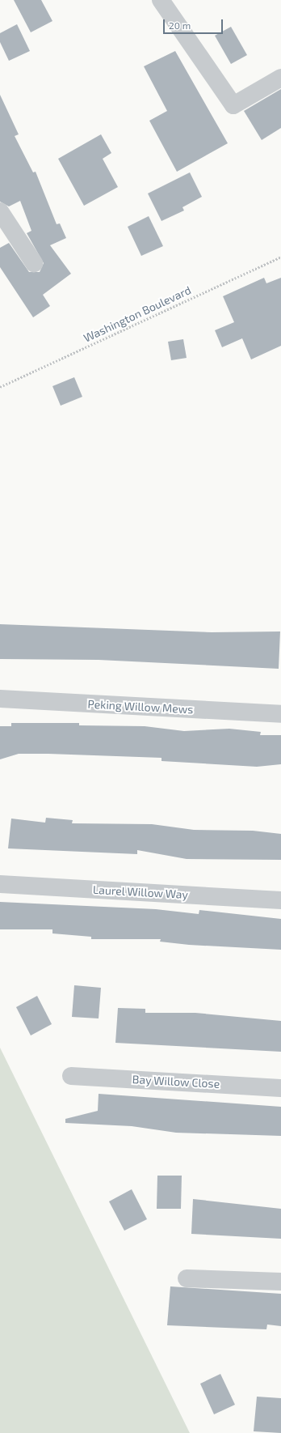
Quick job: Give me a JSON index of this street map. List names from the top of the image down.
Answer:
{
  "streets": {
    "street": ["Peking Willow Mews", "Laurel Willow Way", "Bay Willow Close"],
    "path": ["Washington Boulevard"]
  },
  "scale_bar": "20 m"
}
